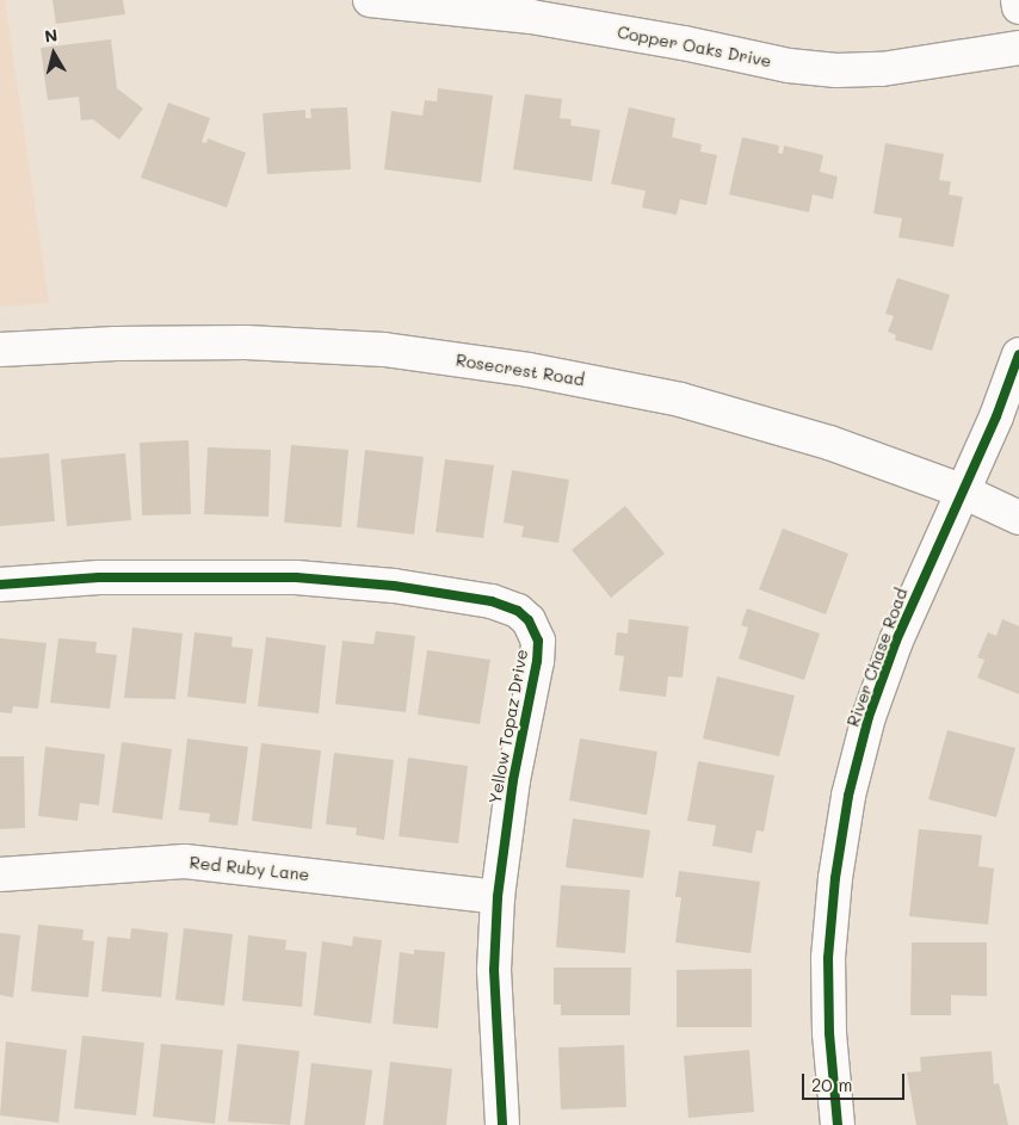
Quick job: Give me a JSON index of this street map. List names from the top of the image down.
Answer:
{
  "streets": {
    "street": [
      "Copper Oaks Drive",
      "Rosecrest Road",
      "River Chase Road",
      "Yellow Topaz Drive",
      "Red Ruby Lane"
    ]
  },
  "crossings": [
    ["Rosecrest Road", "River Chase Road"],
    ["Yellow Topaz Drive", "Red Ruby Lane"]
  ],
  "scale_bar": "20 m",
  "north": "top"
}
